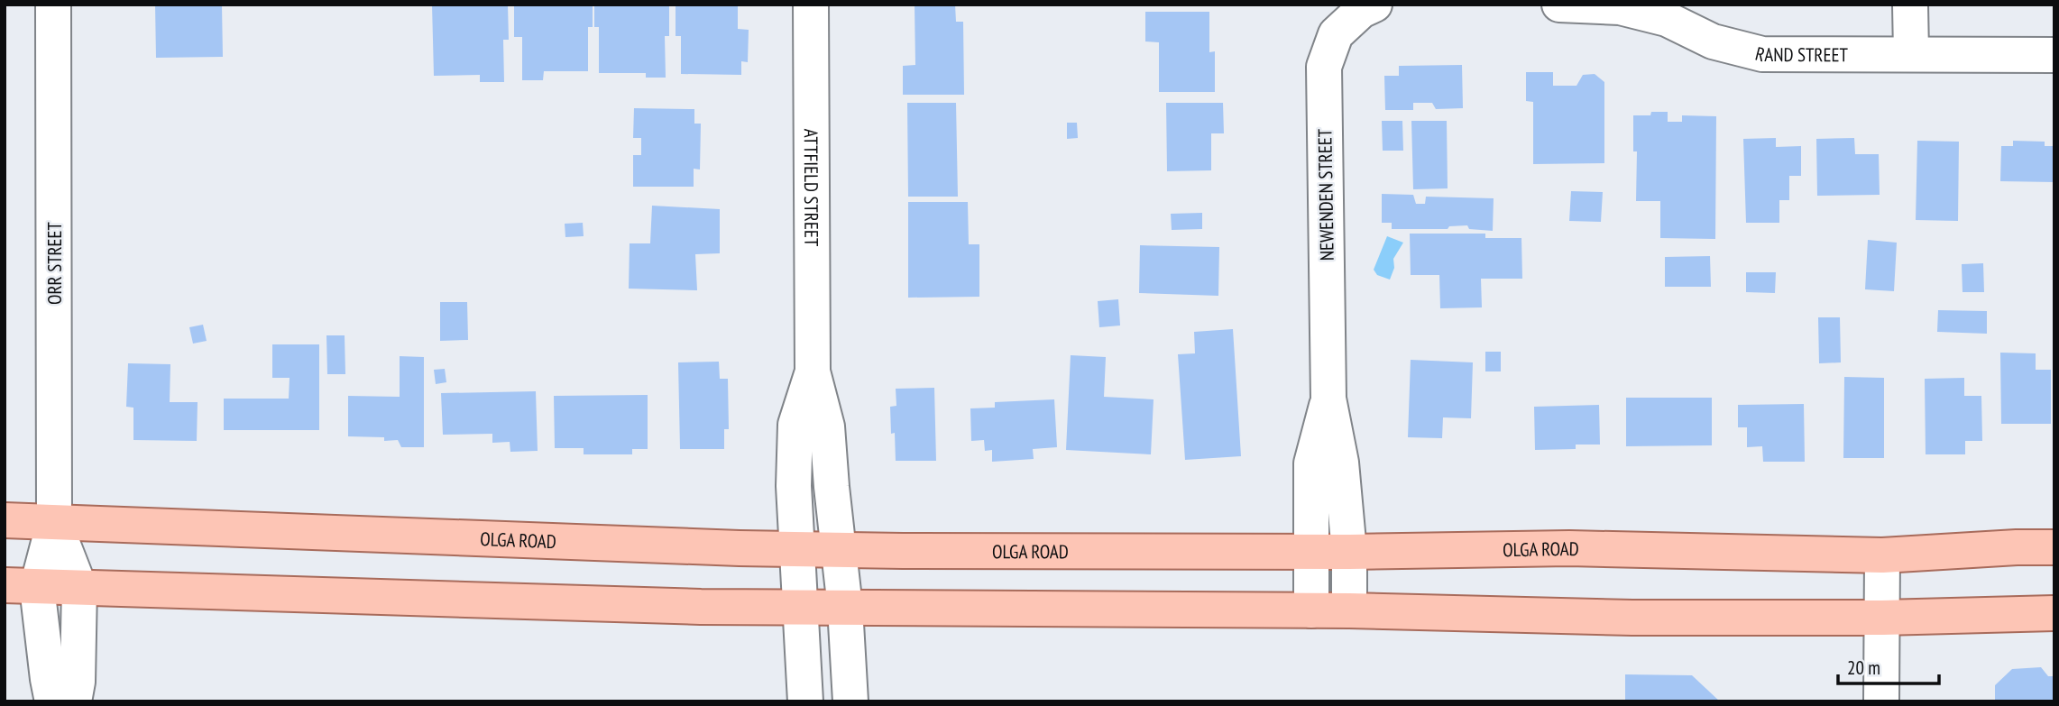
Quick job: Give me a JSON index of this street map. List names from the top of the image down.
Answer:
{
  "streets": {
    "main road": ["OLGA ROAD"],
    "street": [
      "RAND STREET",
      "ATTFIELD STREET",
      "NEWENDEN STREET",
      "ORR STREET"
    ]
  },
  "crossings": [
    ["ATTFIELD STREET", "OLGA ROAD"],
    ["NEWENDEN STREET", "OLGA ROAD"],
    ["ORR STREET", "OLGA ROAD"]
  ],
  "scale_bar": "20 m"
}
